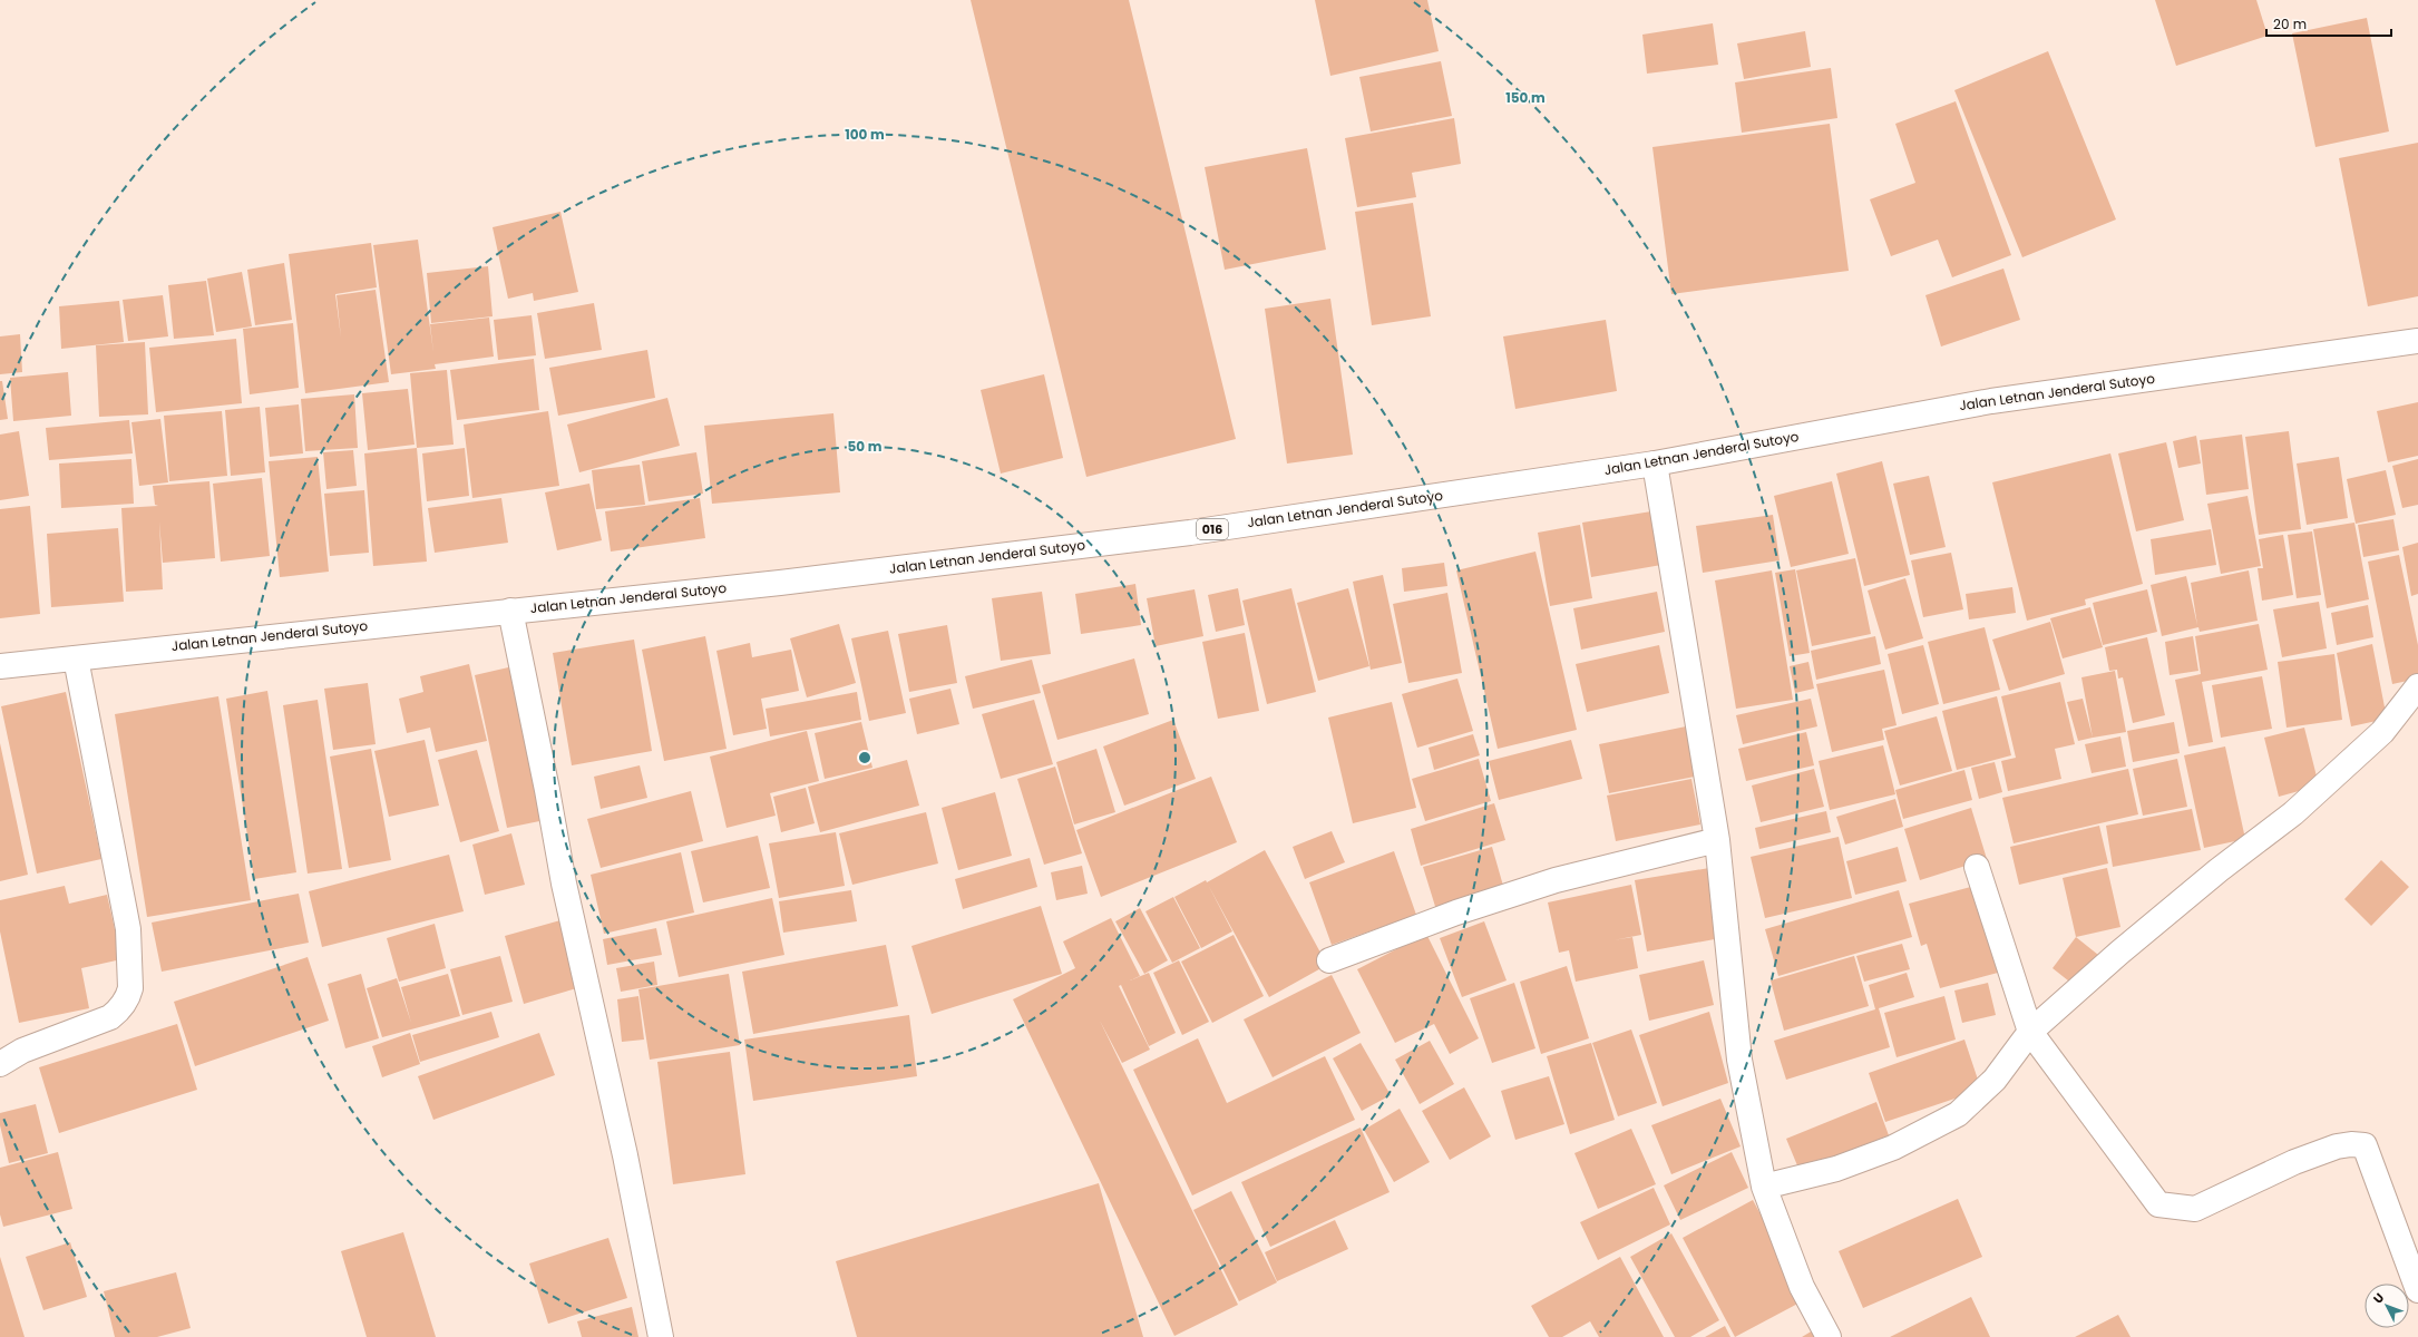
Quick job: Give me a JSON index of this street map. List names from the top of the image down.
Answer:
{
  "streets": {
    "street": ["Jalan Letnan Jenderal Sutoyo", "016"]
  },
  "scale_bar": "20 m",
  "north": "top left",
  "rings": ["150 m", "100 m", "50 m"]
}
